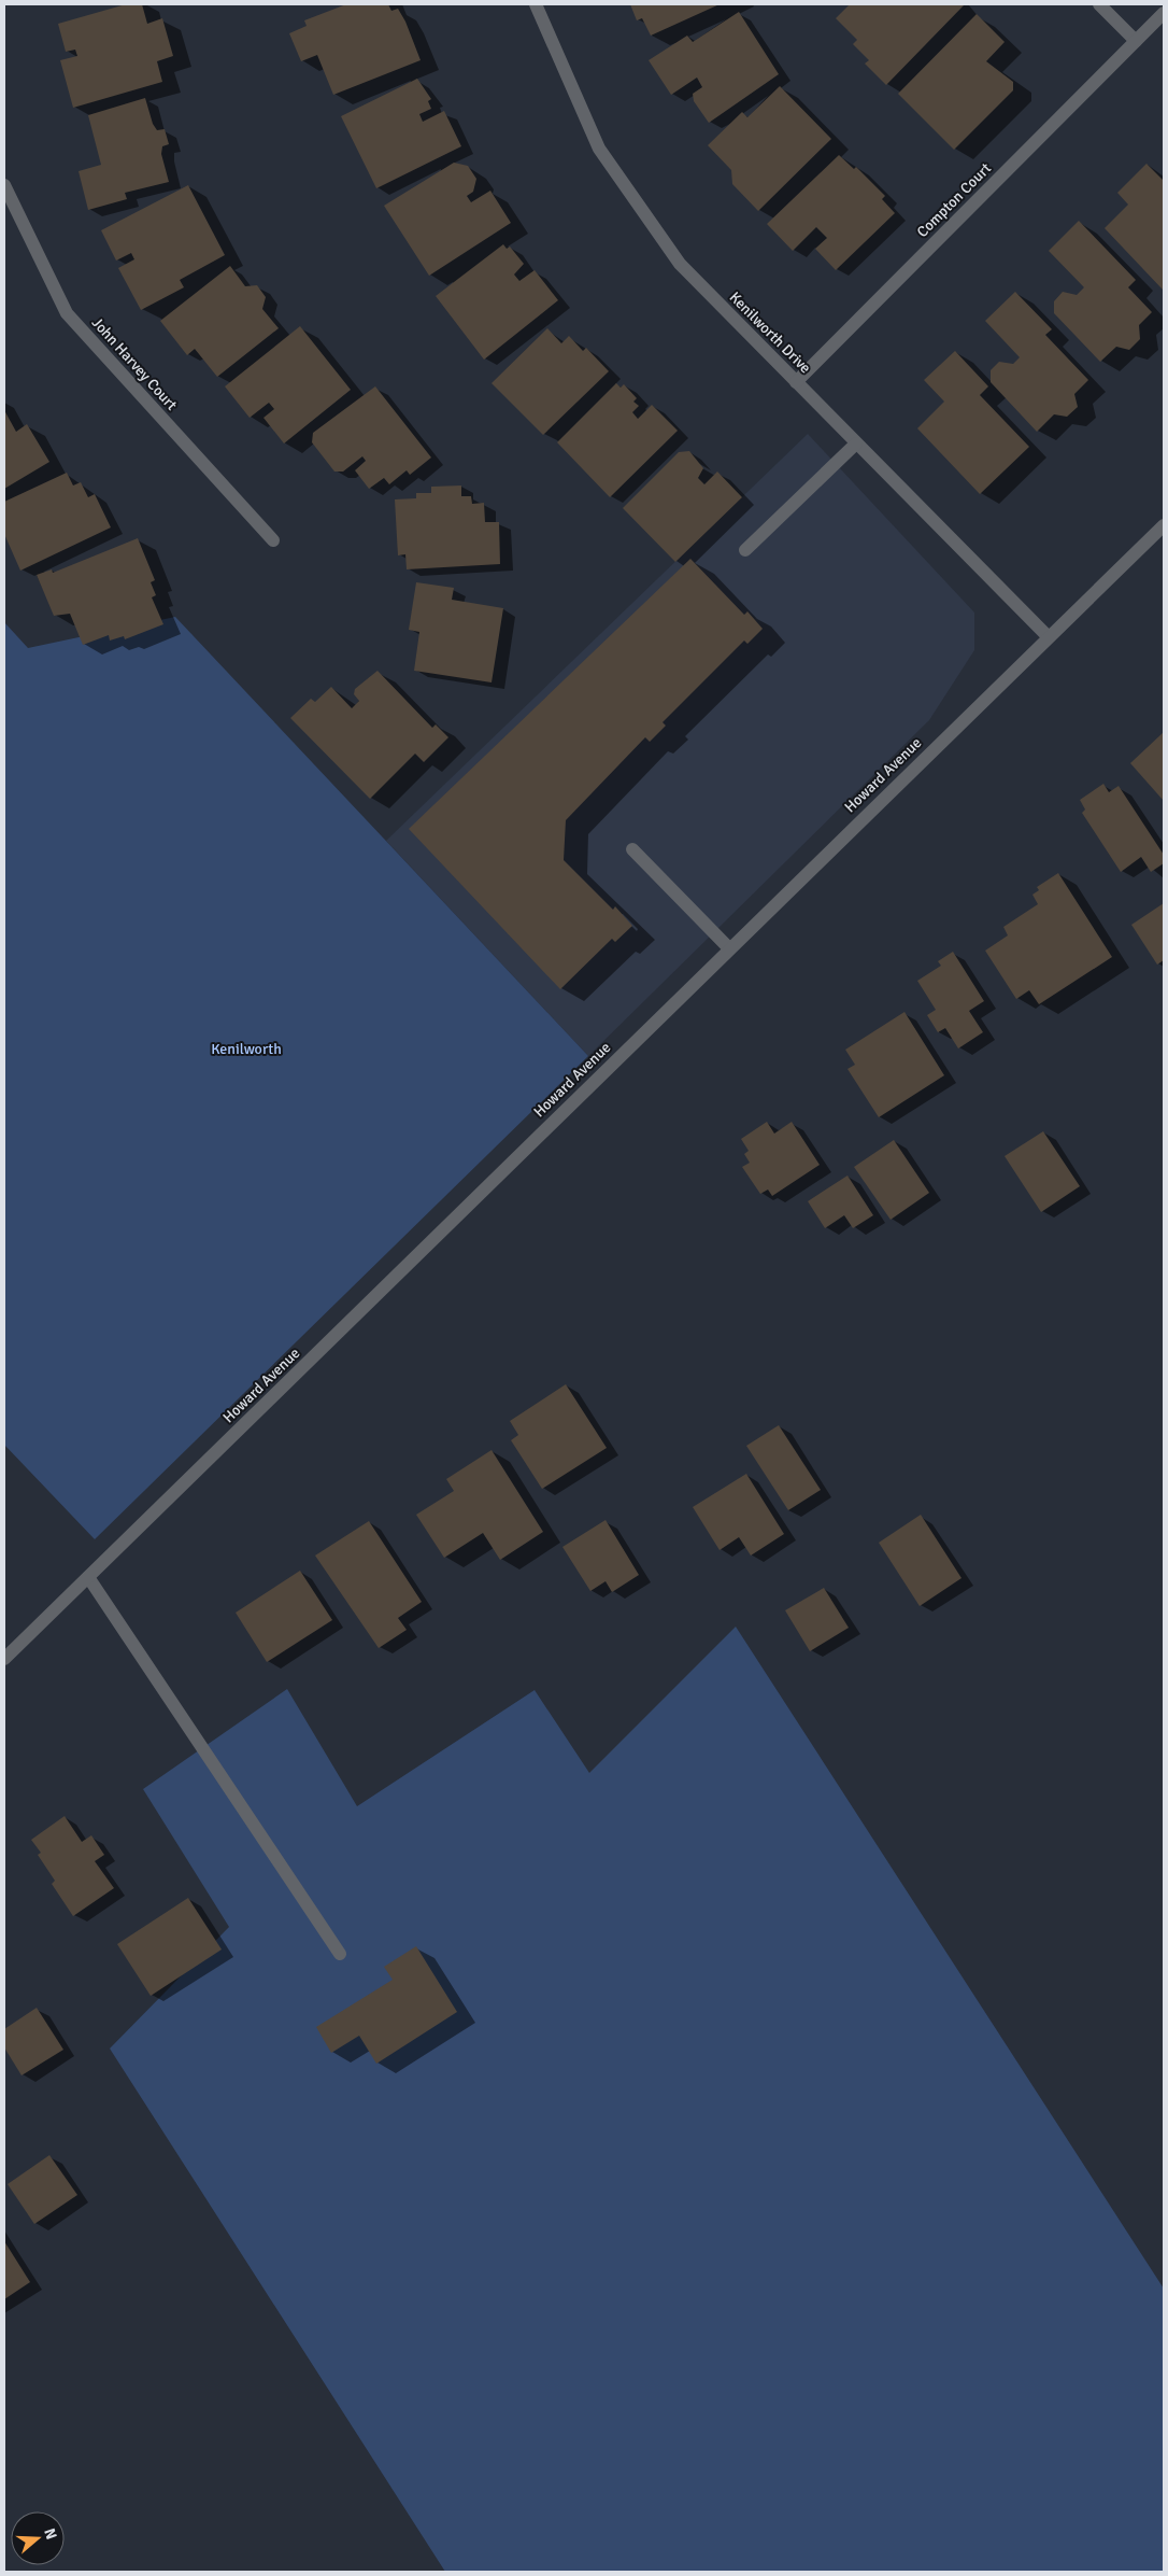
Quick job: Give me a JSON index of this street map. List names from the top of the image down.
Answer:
{
  "streets": {
    "street": [
      "Compton Court",
      "Kenilworth Drive",
      "John Harvey Court",
      "Howard Avenue"
    ]
  },
  "crossings": [
    ["Compton Court", "Kenilworth Drive"],
    ["Kenilworth Drive", "Howard Avenue"]
  ],
  "parks": ["Kenilworth"],
  "north": "right"
}
